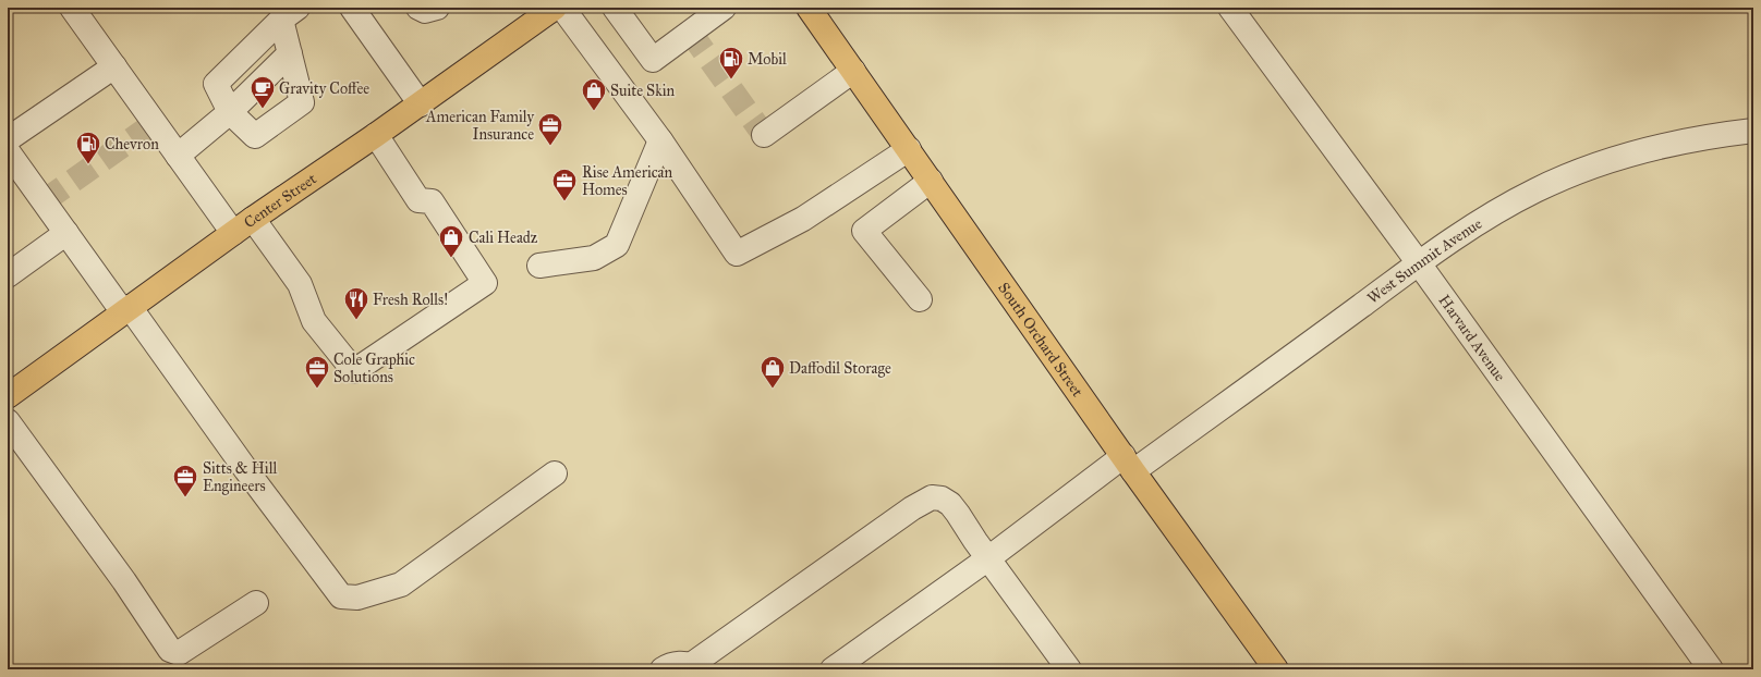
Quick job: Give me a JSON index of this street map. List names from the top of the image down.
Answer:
{
  "streets": {
    "main road": ["Center Street", "South Orchard Street"],
    "street": ["West Summit Avenue", "Harvard Avenue"]
  },
  "crossings": [
    ["West Summit Avenue", "Harvard Avenue"],
    ["West Summit Avenue", "South Orchard Street"]
  ],
  "places": {
    "fuel station": ["Mobil", "Chevron"],
    "cafe": ["Gravity Coffee"],
    "shop": ["Suite Skin", "Cali Headz", "Daffodil Storage"],
    "office": [
      "American Family Insurance",
      "Rise American Homes",
      "Cole Graphic Solutions",
      "Sitts & Hill Engineers"
    ],
    "restaurant": ["Fresh Rolls!"]
  }
}
